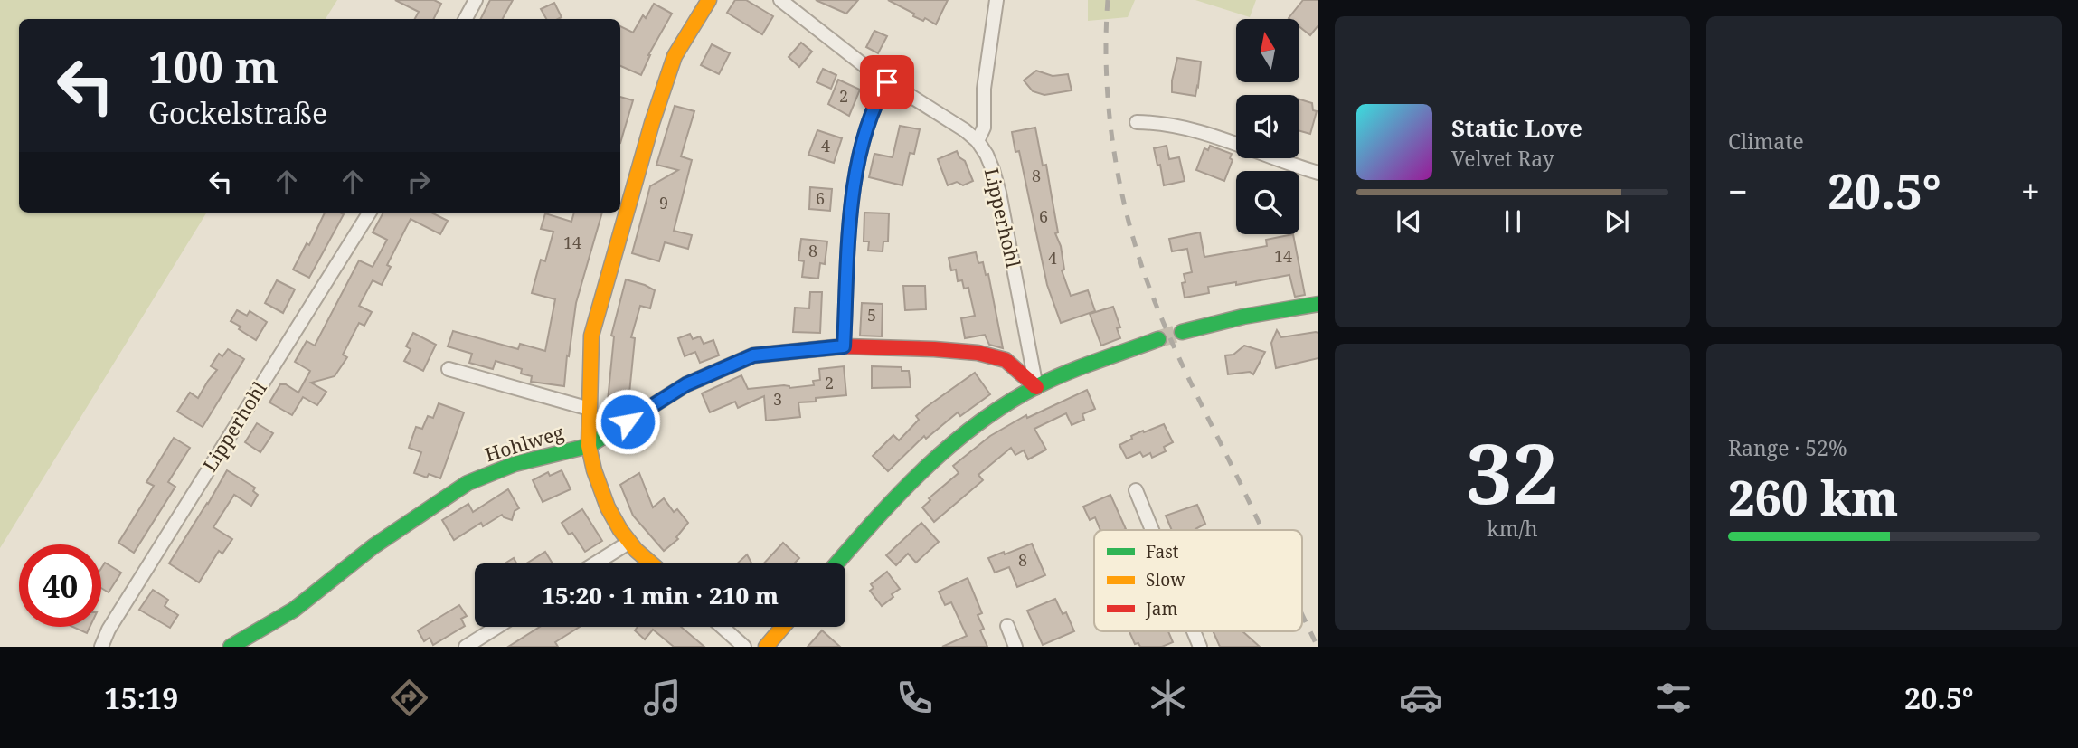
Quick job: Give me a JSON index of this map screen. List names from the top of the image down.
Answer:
{
  "streets": {
    "street": ["Lipperhohl", "Hohlweg"]
  },
  "crossings": [
    ["Lipperhohl", "Hohlweg"]
  ],
  "house_numbers": [
    "2",
    "4",
    "8",
    "6",
    "9",
    "6",
    "14",
    "8",
    "14",
    "4",
    "5",
    "2",
    "3",
    "8"
  ],
  "legend": ["Fast", "Slow", "Jam"],
  "north": "top",
  "page": {
    "tile": [
      "Climate",
      ["32", "km/h"],
      ["Range · 52%", "260 km"]
    ],
    "turn": ["100 m", "Gockelstraße"],
    "song": ["Static Love", "Velvet Ray"],
    "heat": ["−", "20.5°", "+"],
    "limit": "40",
    "trip": "15:20 · 1 min · 210 m",
    "tabs": ["15:19", "20.5°"]
  }
}
